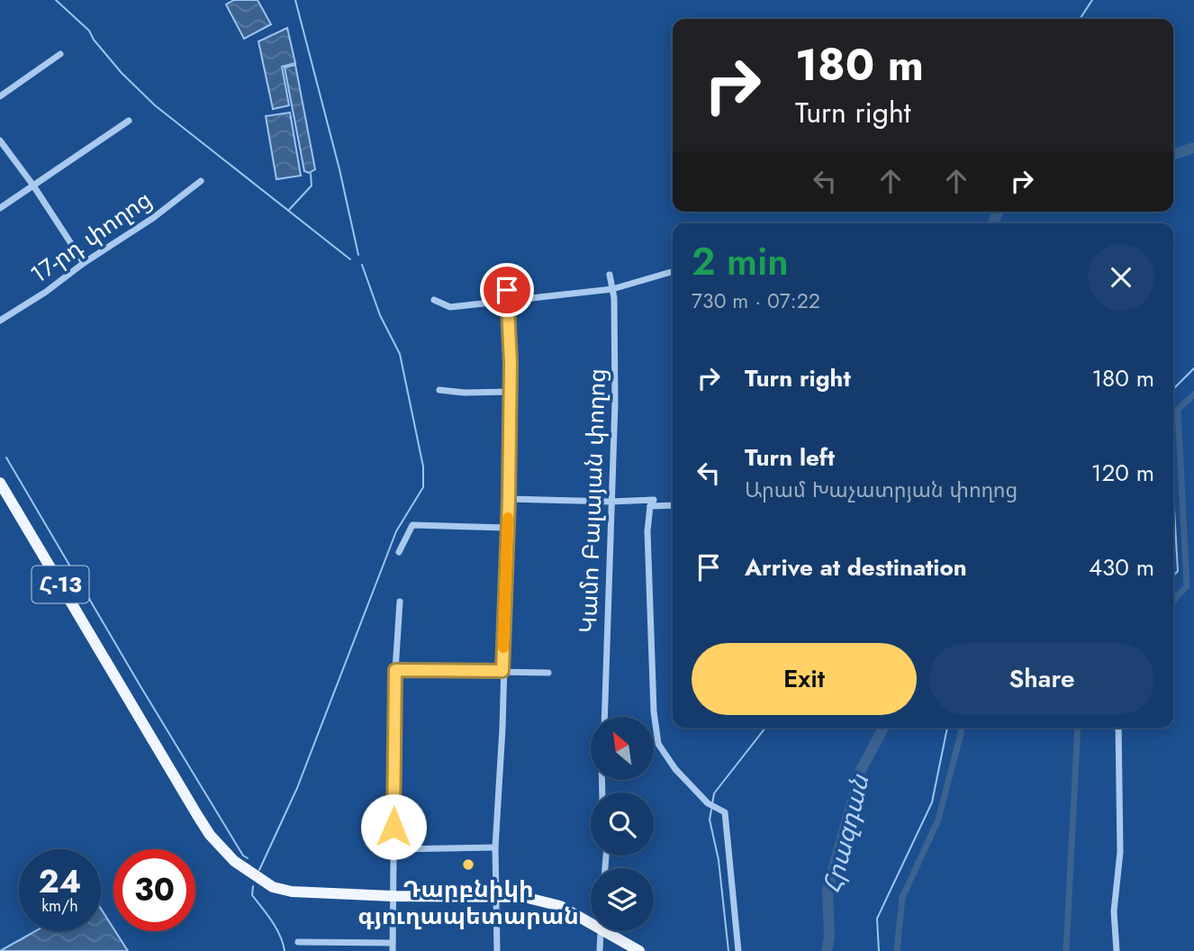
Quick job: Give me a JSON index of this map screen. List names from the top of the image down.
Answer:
{
  "streets": {
    "main road": ["Հ-13"],
    "street": ["17-րդ փողոց", "Կամո Բալայան փողոց"]
  },
  "water": ["Հրազդան"],
  "places": ["Դարբնիկի գյուղապետարան"],
  "north": "top left",
  "page": {
    "turn": ["180 m", "Turn right"],
    "heading": ["2 min", "730 m · 07:22"],
    "list": [
      {
        "name": "Turn right",
        "value": "180 m"
      },
      {
        "name": "Turn left",
        "note": "Արամ Խաչատրյան փողոց",
        "value": "120 m"
      },
      {
        "name": "Arrive at destination",
        "value": "430 m"
      }
    ],
    "buttons": ["Exit", "Share"],
    "speed": "24 km/h",
    "limit": "30"
  }
}
